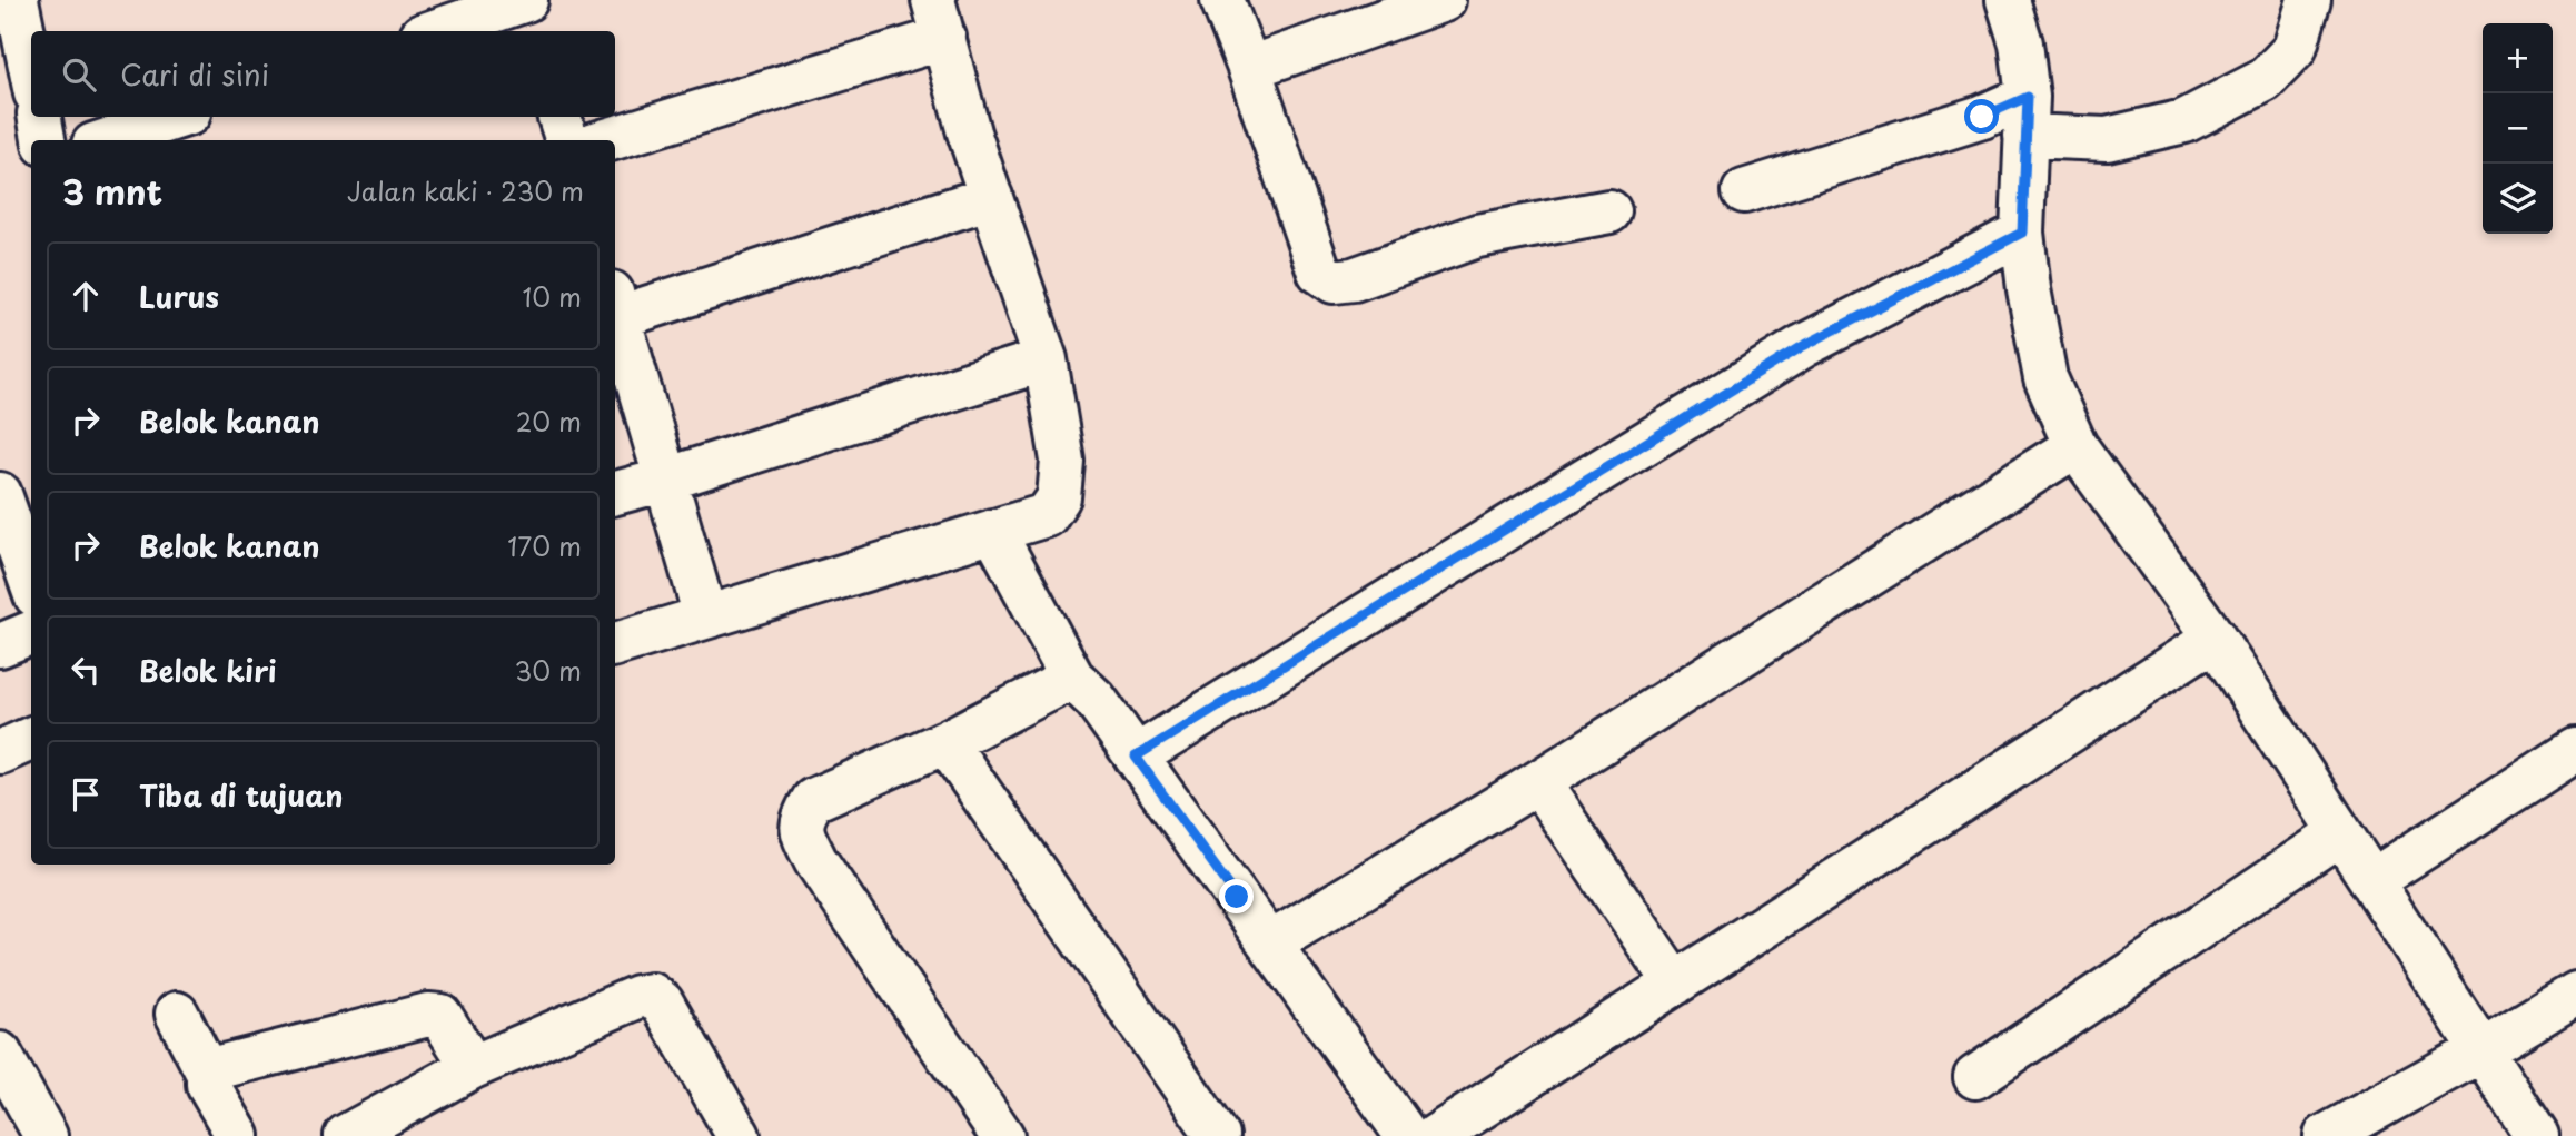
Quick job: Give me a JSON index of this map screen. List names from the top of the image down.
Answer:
{
  "page": {
    "map_buttons": ["+", "−"],
    "search": "Cari di sini",
    "heading": ["3 mnt", "Jalan kaki · 230 m"],
    "list": [
      ["Lurus", "10 m"],
      ["Belok kanan", "20 m"],
      ["Belok kanan", "170 m"],
      ["Belok kiri", "30 m"],
      "Tiba di tujuan"
    ]
  }
}
